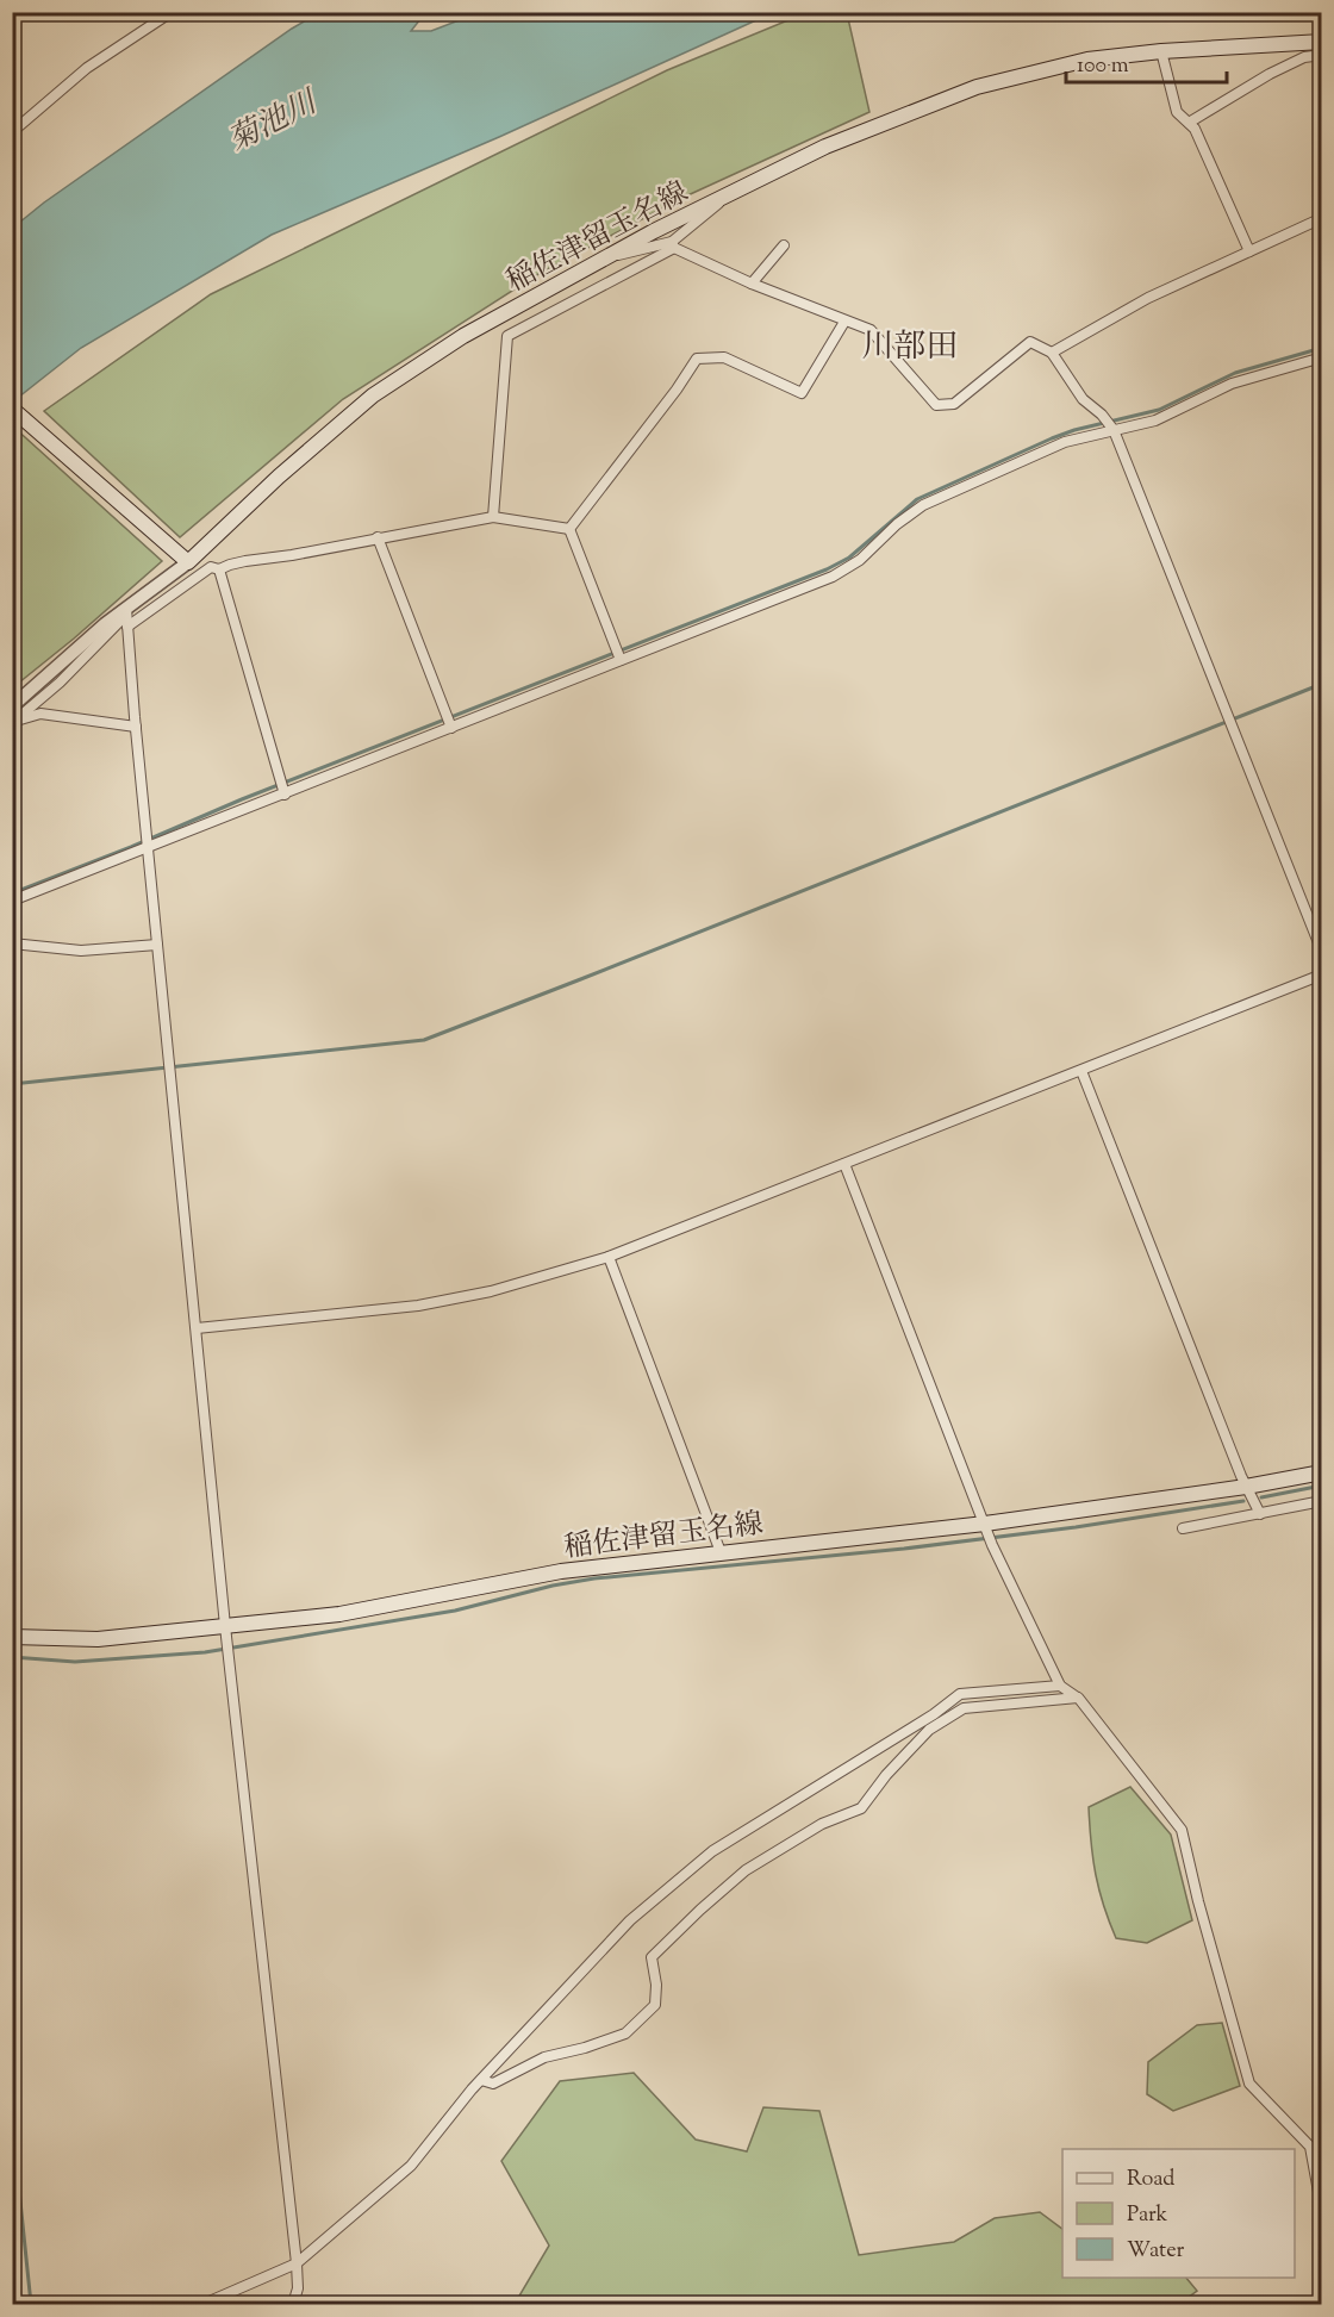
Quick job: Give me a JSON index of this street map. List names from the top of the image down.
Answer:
{
  "streets": {
    "main road": ["稲佐津留玉名線"]
  },
  "districts": ["川部田"],
  "water": ["菊池川"],
  "legend": ["Road", "Park", "Water"],
  "scale_bar": "100 m"
}
